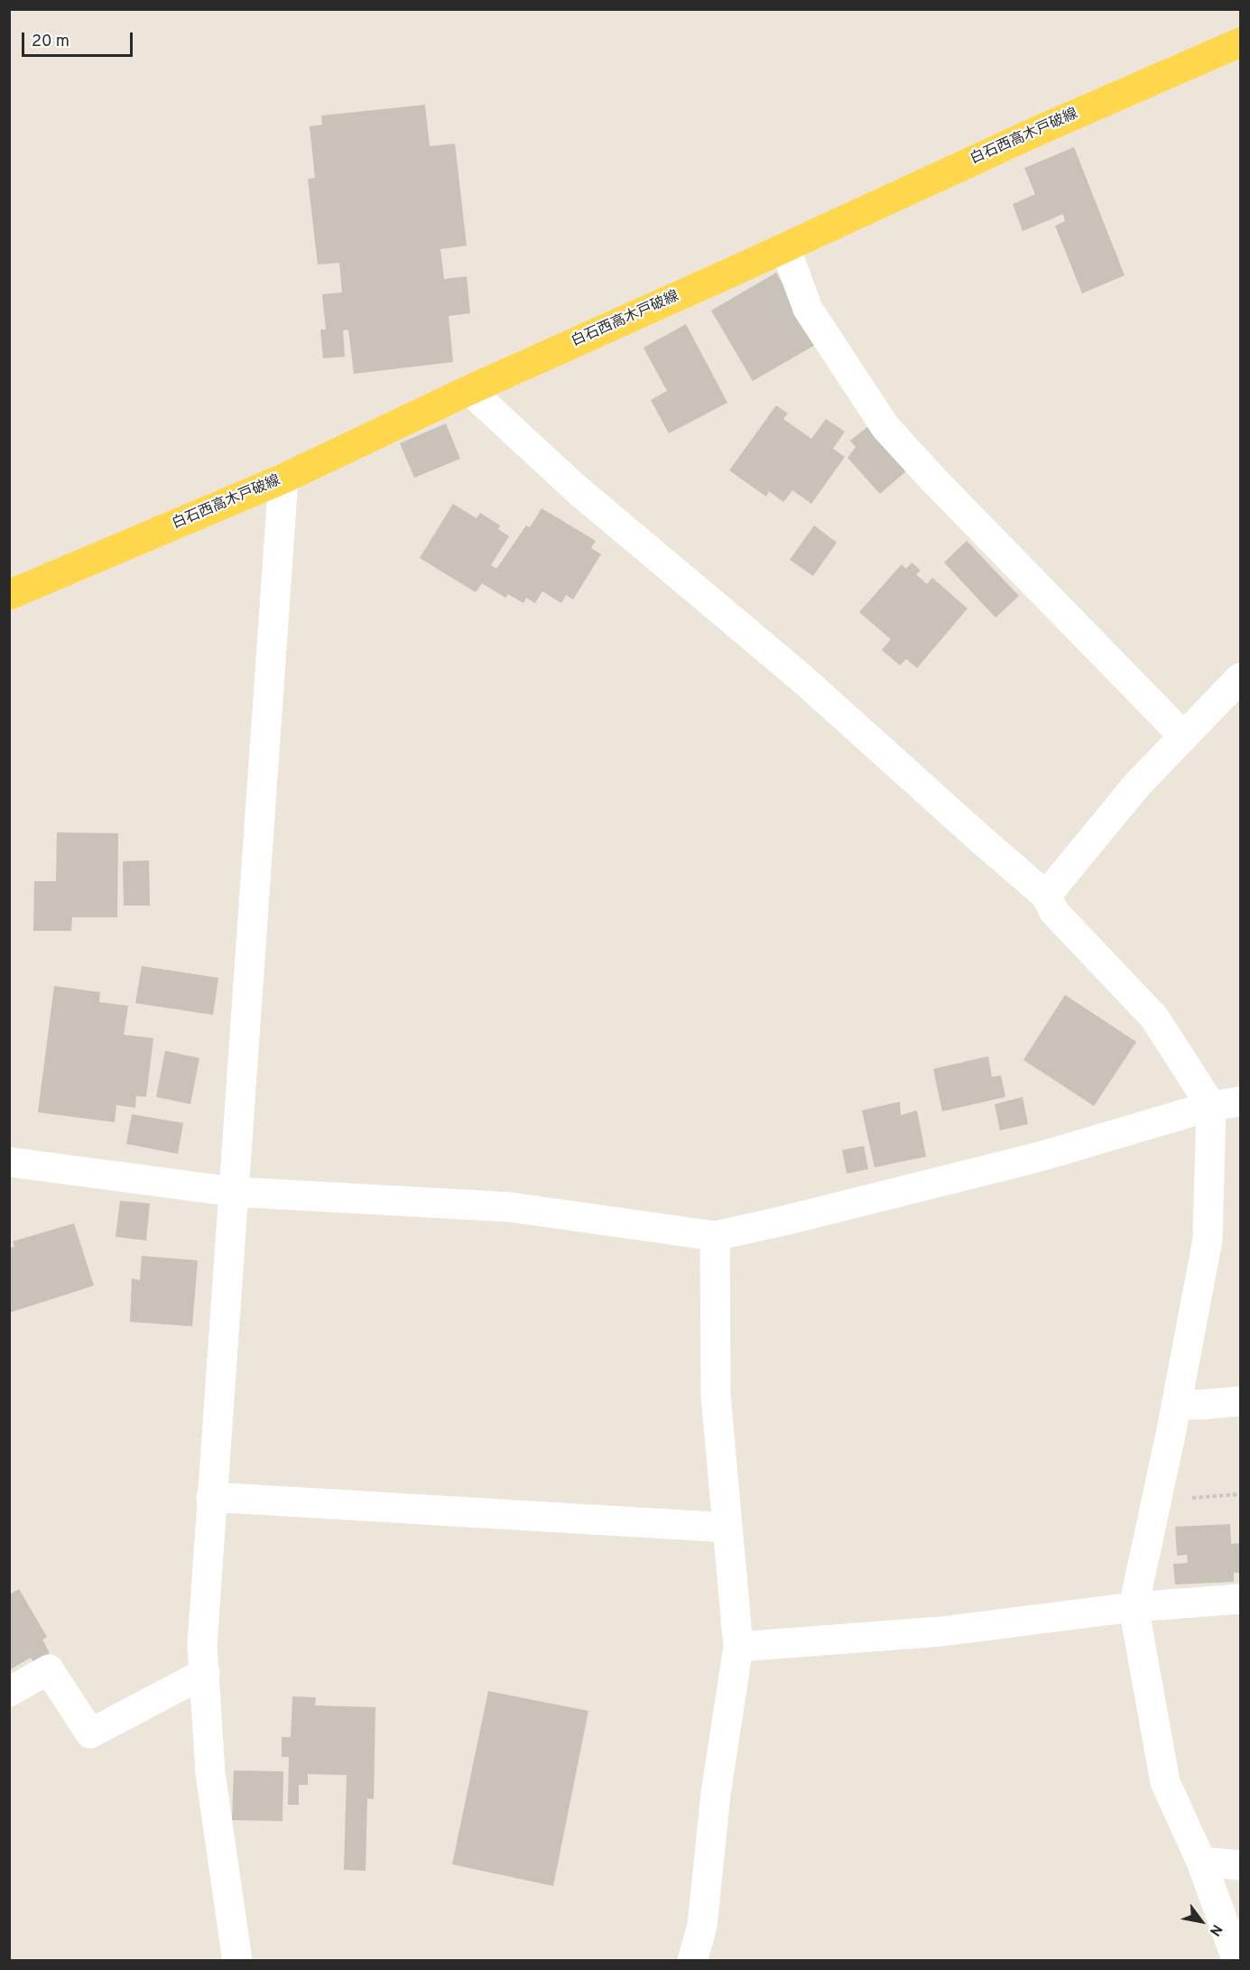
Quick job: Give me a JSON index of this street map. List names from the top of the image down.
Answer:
{
  "streets": {
    "main road": ["白石西高木戸破線"]
  },
  "scale_bar": "20 m",
  "north": "bottom right"
}
